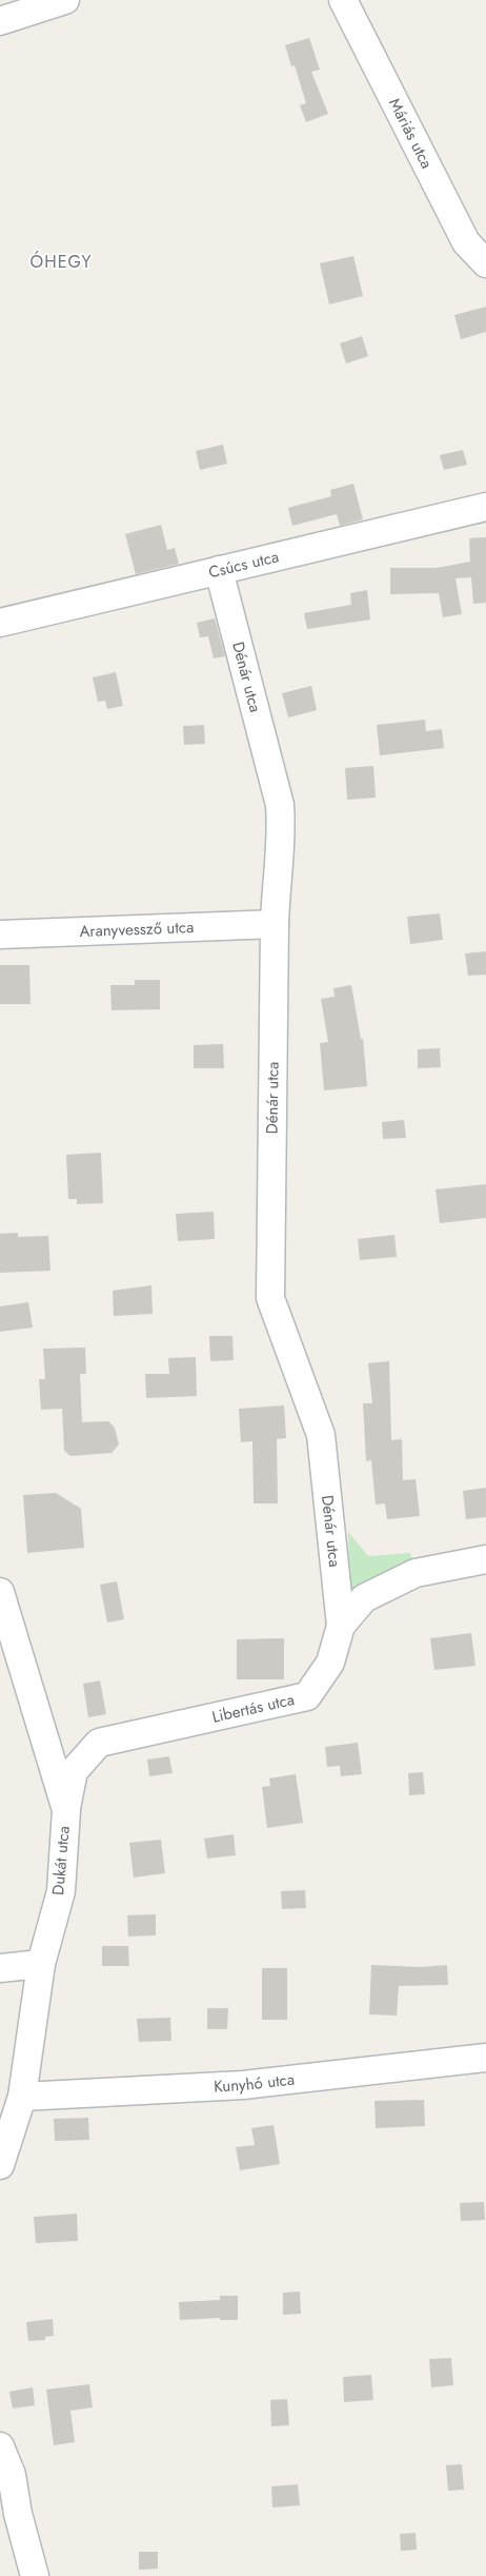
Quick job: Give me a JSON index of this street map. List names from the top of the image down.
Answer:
{
  "streets": {
    "street": [
      "Máriás utca",
      "Csúcs utca",
      "Dénár utca",
      "Aranyvessző utca",
      "Libertás utca",
      "Dukát utca",
      "Kunyhó utca"
    ]
  },
  "crossings": [
    ["Csúcs utca", "Dénár utca"],
    ["Dénár utca", "Aranyvessző utca"],
    ["Dénár utca", "Libertás utca"],
    ["Libertás utca", "Dukát utca"],
    ["Dukát utca", "Kunyhó utca"]
  ],
  "districts": ["ÓHEGY"]
}
